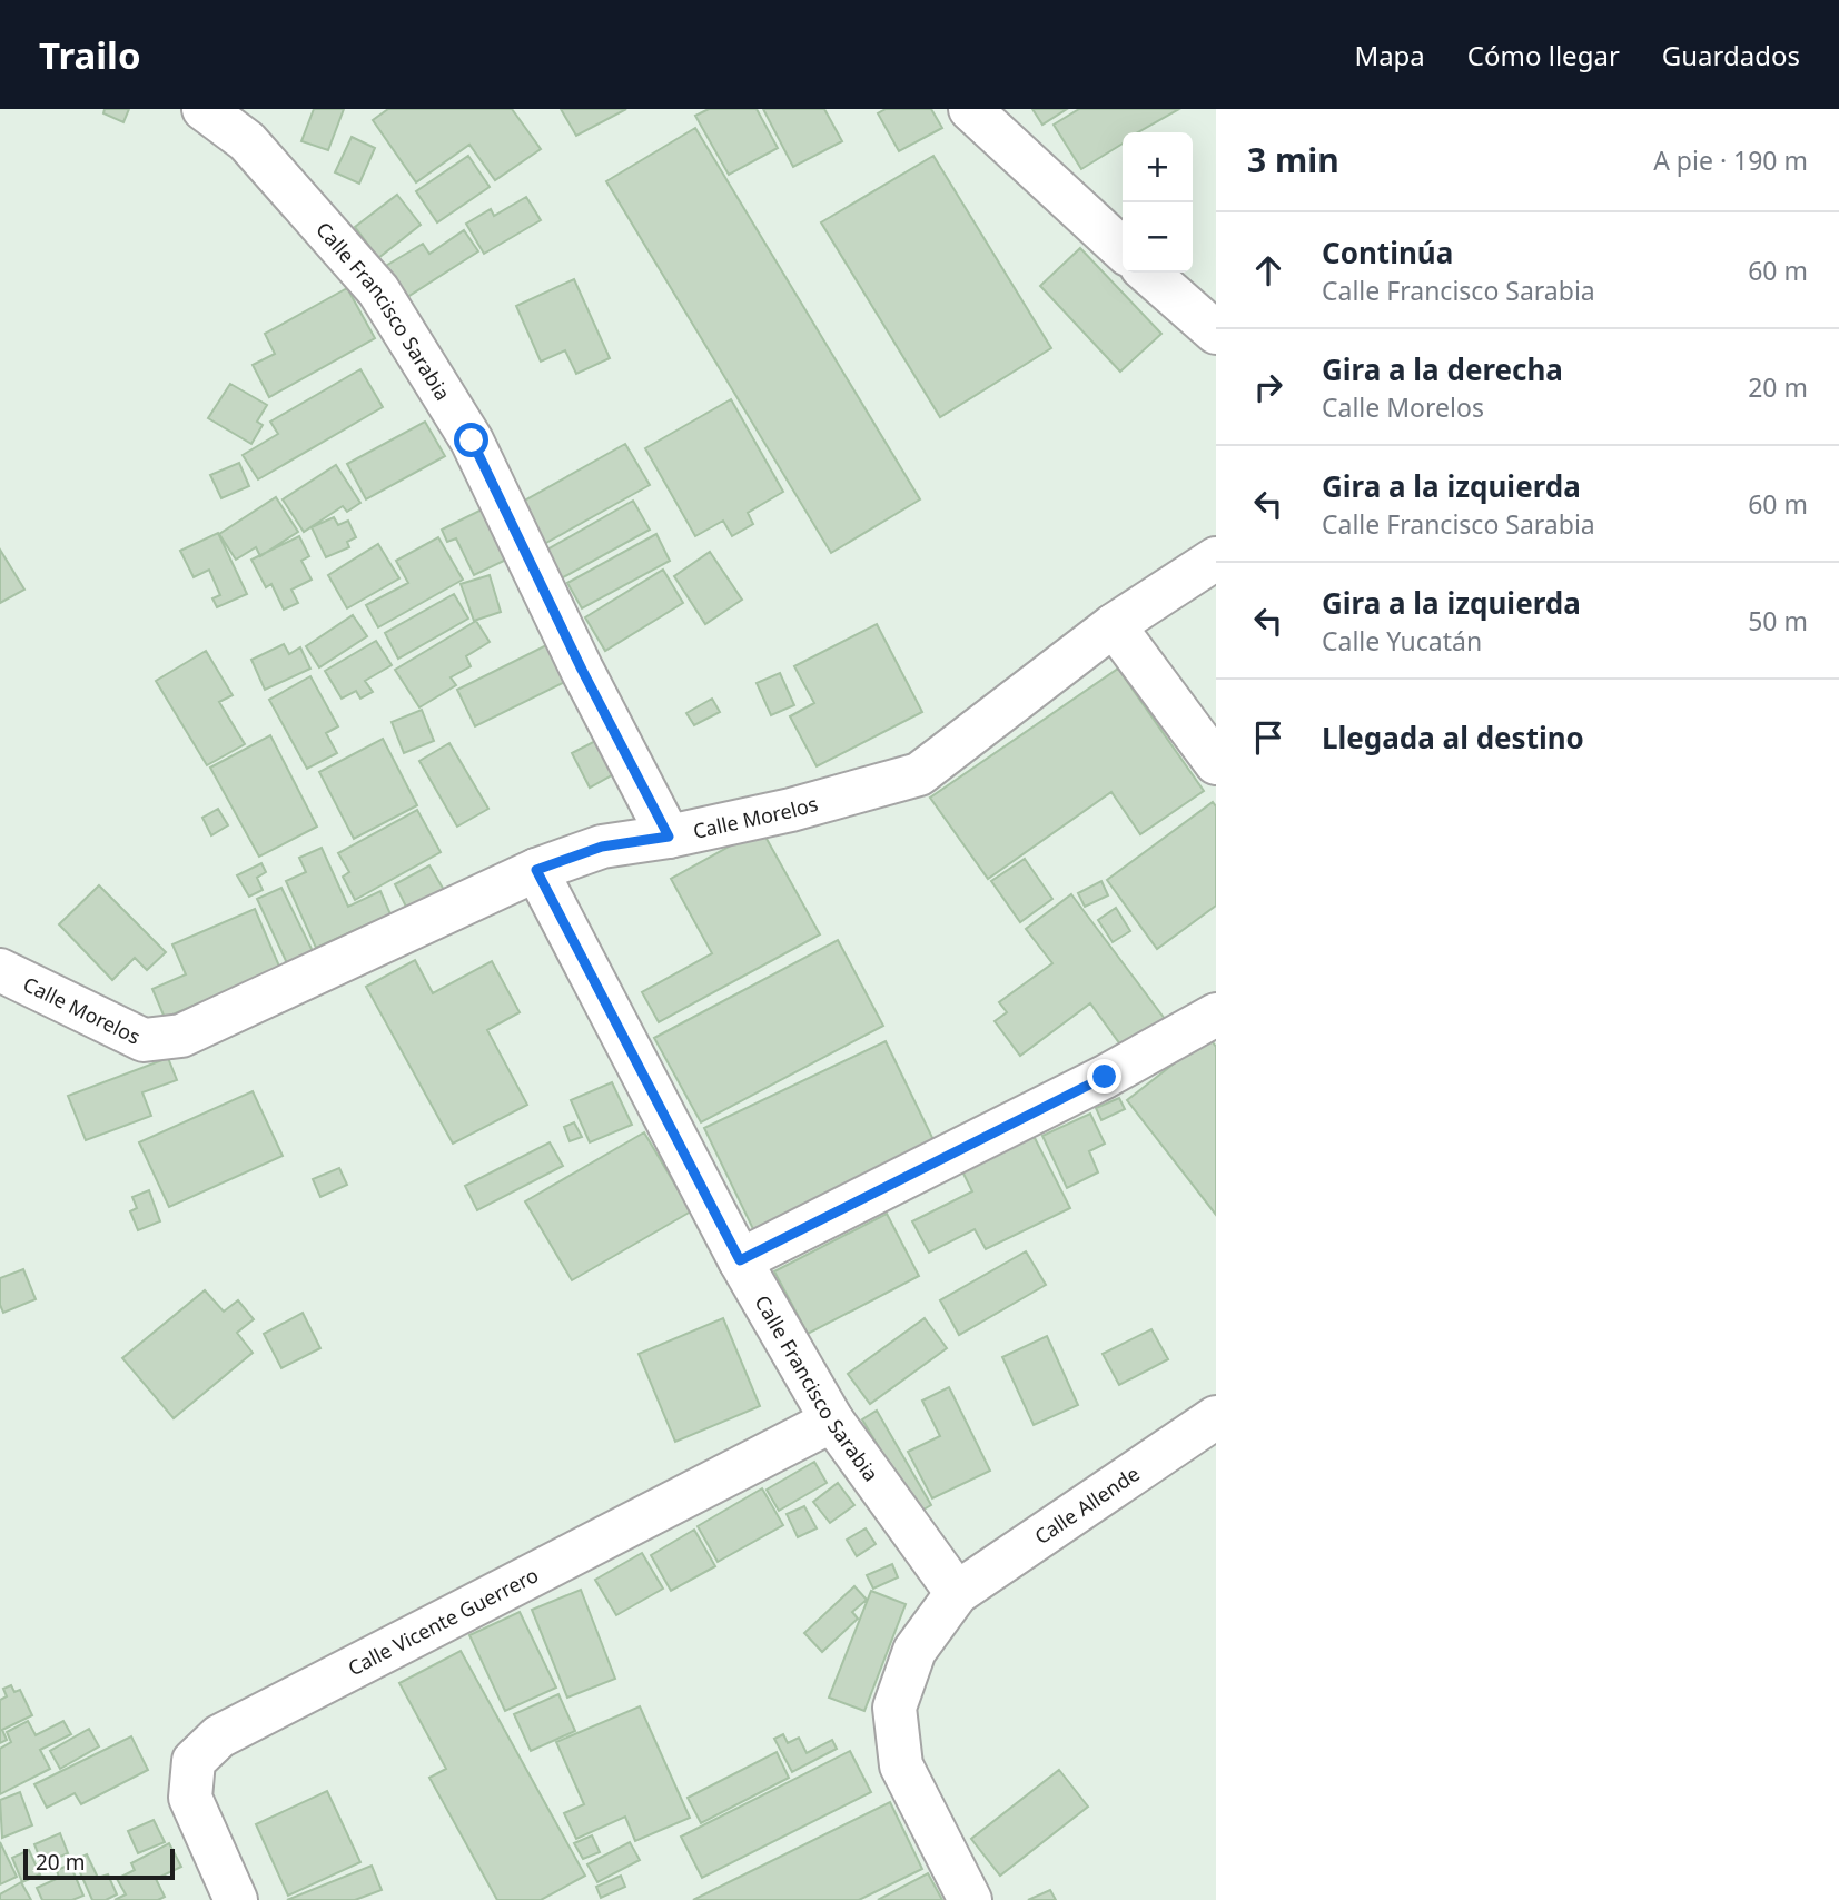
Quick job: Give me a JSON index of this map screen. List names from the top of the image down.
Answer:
{
  "streets": {
    "street": [
      "Calle Francisco Sarabia",
      "Calle Morelos",
      "Calle Allende",
      "Calle Vicente Guerrero"
    ]
  },
  "crossings": [
    ["Calle Francisco Sarabia", "Calle Morelos"],
    ["Calle Francisco Sarabia", "Calle Allende"],
    ["Calle Francisco Sarabia", "Calle Vicente Guerrero"]
  ],
  "scale_bar": "20 m",
  "page": {
    "header": "Trailo",
    "nav": ["Mapa", "Cómo llegar", "Guardados"],
    "heading": ["3 min", "A pie · 190 m"],
    "map_buttons": ["+", "−"],
    "list": [
      ["Continúa", "Calle Francisco Sarabia", "60 m"],
      ["Gira a la derecha", "Calle Morelos", "20 m"],
      ["Gira a la izquierda", "Calle Francisco Sarabia", "60 m"],
      ["Gira a la izquierda", "Calle Yucatán", "50 m"],
      "Llegada al destino"
    ],
    "scale": "20 m"
  }
}
